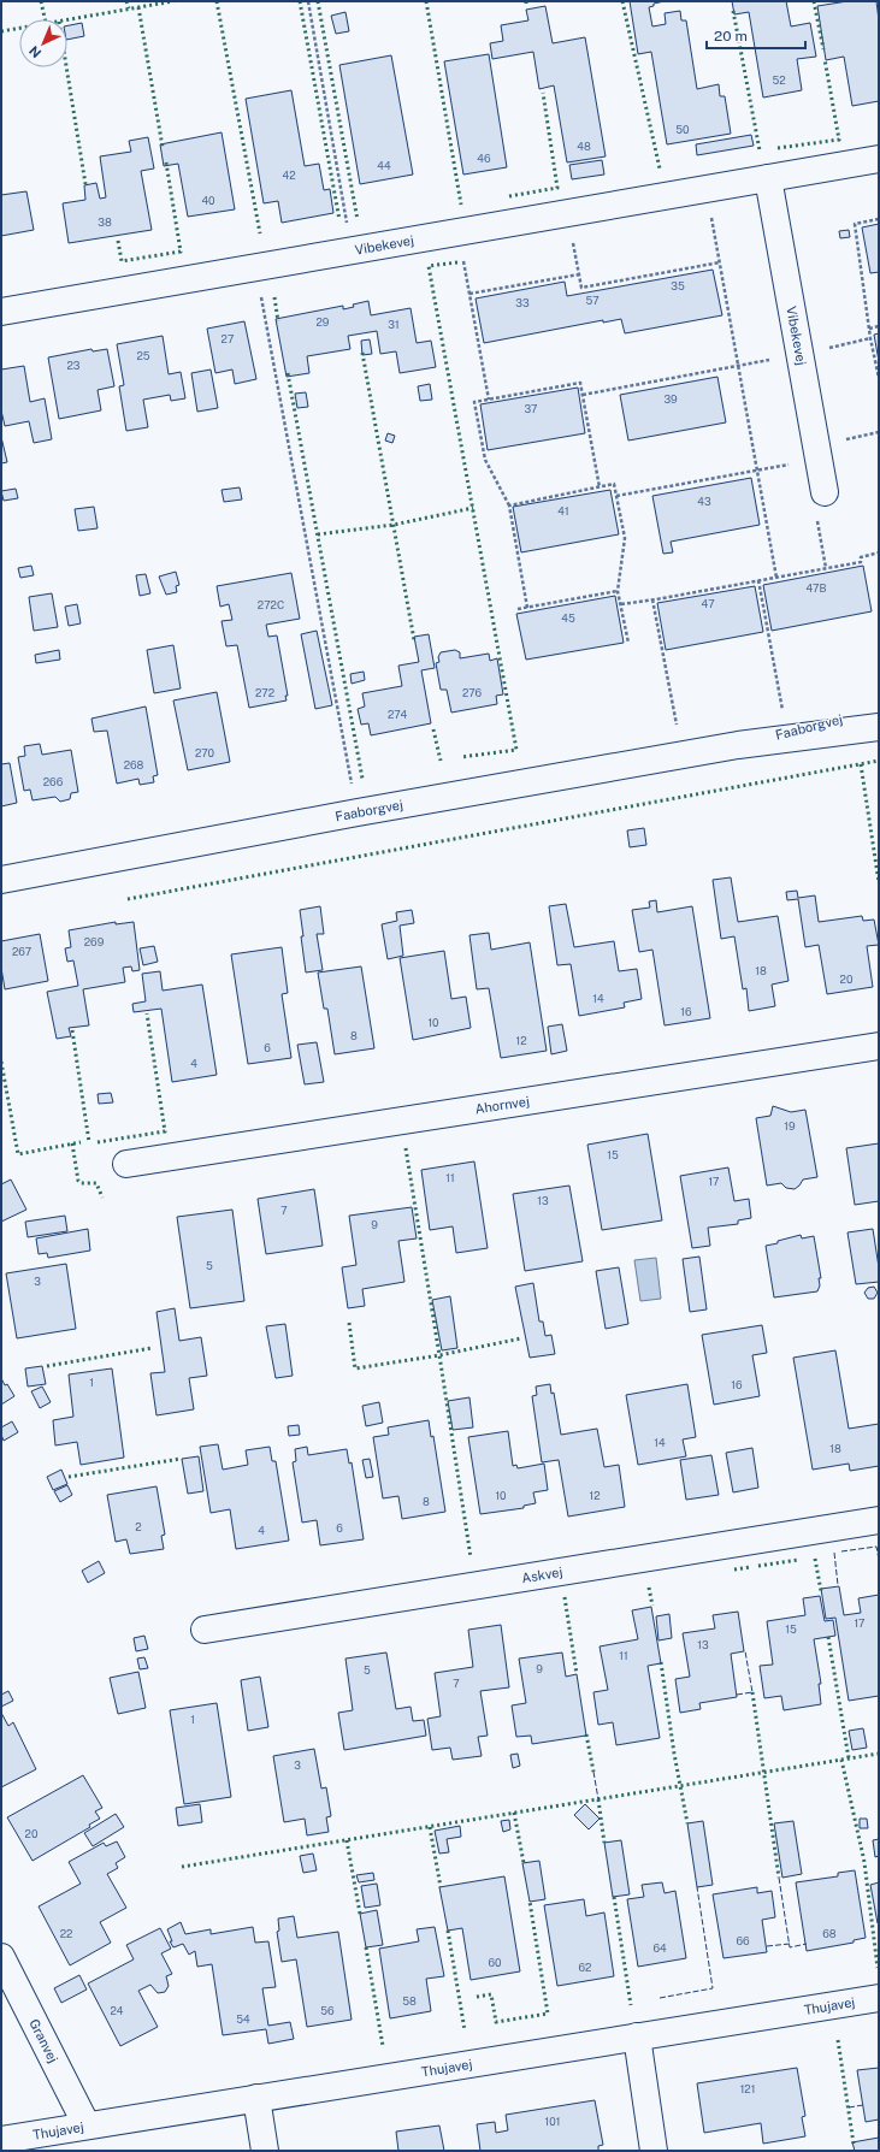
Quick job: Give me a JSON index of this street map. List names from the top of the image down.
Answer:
{
  "streets": {
    "street": [
      "Vibekevej",
      "Faaborgvej",
      "Ahornvej",
      "Askvej",
      "Thujavej",
      "Granvej"
    ]
  },
  "crossings": [
    ["Thujavej", "Granvej"]
  ],
  "house_numbers": [
    "52",
    "50",
    "48",
    "46",
    "44",
    "42",
    "40",
    "38",
    "35",
    "57",
    "33",
    "29",
    "31",
    "27",
    "25",
    "23",
    "39",
    "37",
    "43",
    "41",
    "47B",
    "47",
    "272C",
    "45",
    "272",
    "276",
    "274",
    "270",
    "268",
    "266",
    "269",
    "267",
    "18",
    "20",
    "14",
    "16",
    "10",
    "8",
    "12",
    "6",
    "4",
    "19",
    "15",
    "11",
    "17",
    "13",
    "7",
    "9",
    "5",
    "3",
    "1",
    "16",
    "14",
    "18",
    "10",
    "12",
    "8",
    "2",
    "6",
    "4",
    "17",
    "15",
    "13",
    "11",
    "9",
    "5",
    "7",
    "1",
    "3",
    "20",
    "22",
    "68",
    "66",
    "64",
    "60",
    "62",
    "58",
    "24",
    "56",
    "54",
    "121",
    "101"
  ],
  "scale_bar": "20 m",
  "north": "bottom left"
}
